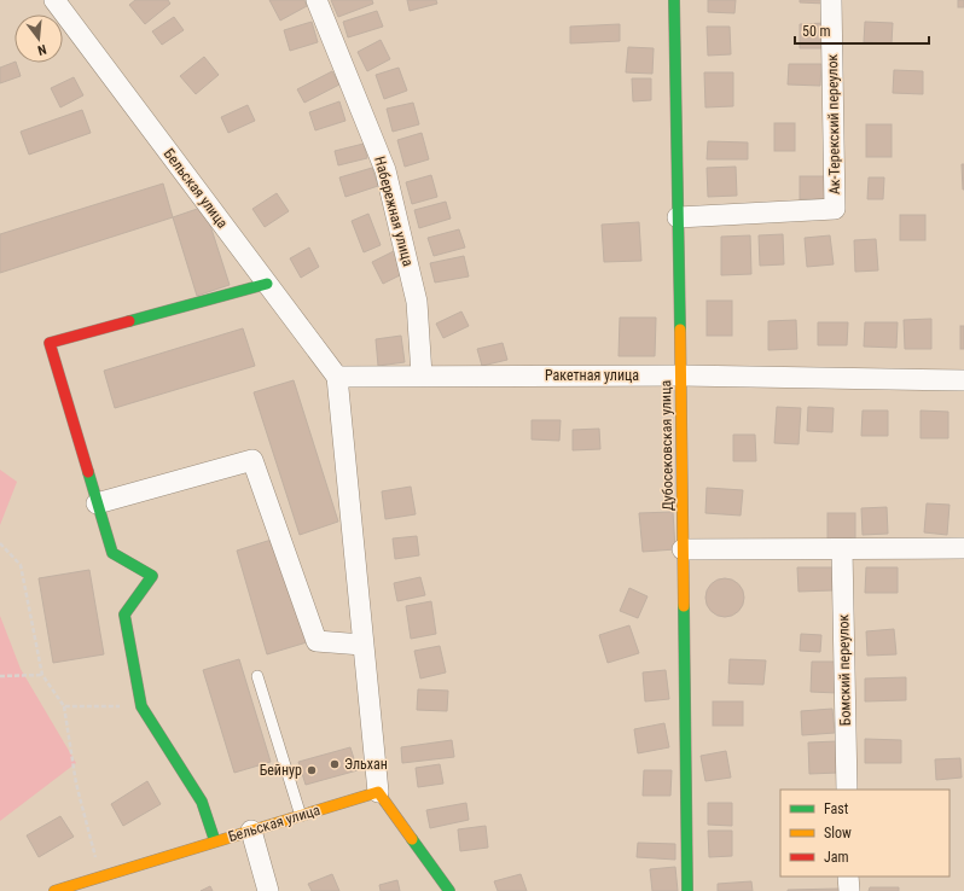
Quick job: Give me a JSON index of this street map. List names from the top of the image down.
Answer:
{
  "streets": {
    "street": [
      "Ак-Терекский переулок",
      "Бельская улица",
      "Набережная улица",
      "Ракетная улица",
      "Дубосековская улица",
      "Бомский переулок"
    ]
  },
  "crossings": [
    ["Ак-Терекский переулок", "Дубосековская улица"],
    ["Бельская улица", "Ракетная улица"],
    ["Набережная улица", "Ракетная улица"],
    ["Ракетная улица", "Дубосековская улица"]
  ],
  "places": ["Эльхан", "Бейнур"],
  "legend": ["Fast", "Slow", "Jam"],
  "scale_bar": "50 m",
  "north": "bottom"
}
